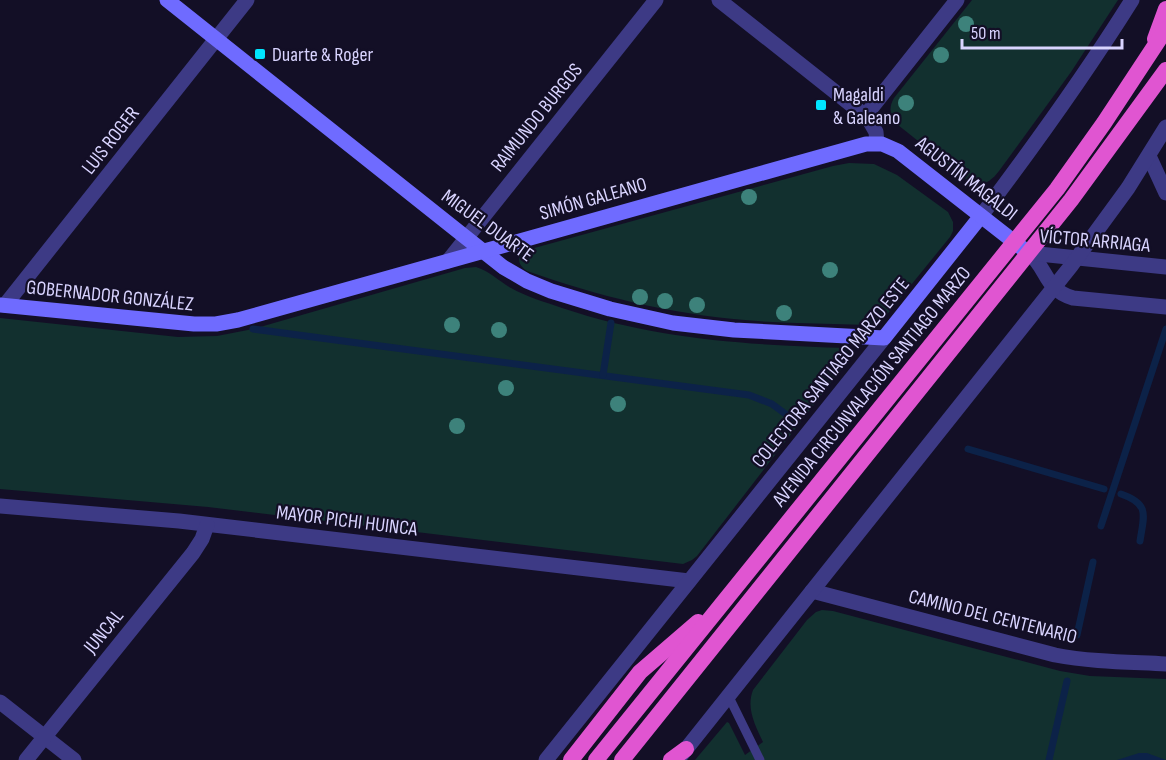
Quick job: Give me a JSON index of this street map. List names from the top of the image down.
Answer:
{
  "streets": {
    "highway": ["AVENIDA CIRCUNVALACIÓN SANTIAGO MARZO"],
    "main road": [
      "AGUSTÍN MAGALDI",
      "SIMÓN GALEANO",
      "MIGUEL DUARTE",
      "GOBERNADOR GONZÁLEZ",
      "COLECTORA SANTIAGO MARZO ESTE"
    ],
    "street": [
      "RAIMUNDO BURGOS",
      "LUIS ROGER",
      "VÍCTOR ARRIAGA",
      "MAYOR PICHI HUINCA",
      "CAMINO DEL CENTENARIO",
      "JUNCAL"
    ]
  },
  "crossings": [
    ["RAIMUNDO BURGOS", "SIMÓN GALEANO"],
    ["RAIMUNDO BURGOS", "MIGUEL DUARTE"],
    ["LUIS ROGER", "MIGUEL DUARTE"],
    ["LUIS ROGER", "GOBERNADOR GONZÁLEZ"],
    ["AGUSTÍN MAGALDI", "SIMÓN GALEANO"],
    ["AGUSTÍN MAGALDI", "VÍCTOR ARRIAGA"],
    ["AGUSTÍN MAGALDI", "COLECTORA SANTIAGO MARZO ESTE"],
    ["AGUSTÍN MAGALDI", "AVENIDA CIRCUNVALACIÓN SANTIAGO MARZO"],
    ["SIMÓN GALEANO", "MIGUEL DUARTE"],
    ["SIMÓN GALEANO", "GOBERNADOR GONZÁLEZ"],
    ["MIGUEL DUARTE", "COLECTORA SANTIAGO MARZO ESTE"],
    ["VÍCTOR ARRIAGA", "AVENIDA CIRCUNVALACIÓN SANTIAGO MARZO"],
    ["COLECTORA SANTIAGO MARZO ESTE", "MAYOR PICHI HUINCA"],
    ["MAYOR PICHI HUINCA", "JUNCAL"]
  ],
  "places": {
    "transit": ["Duarte & Roger", "Magaldi & Galeano"]
  },
  "scale_bar": "50 m"
}
